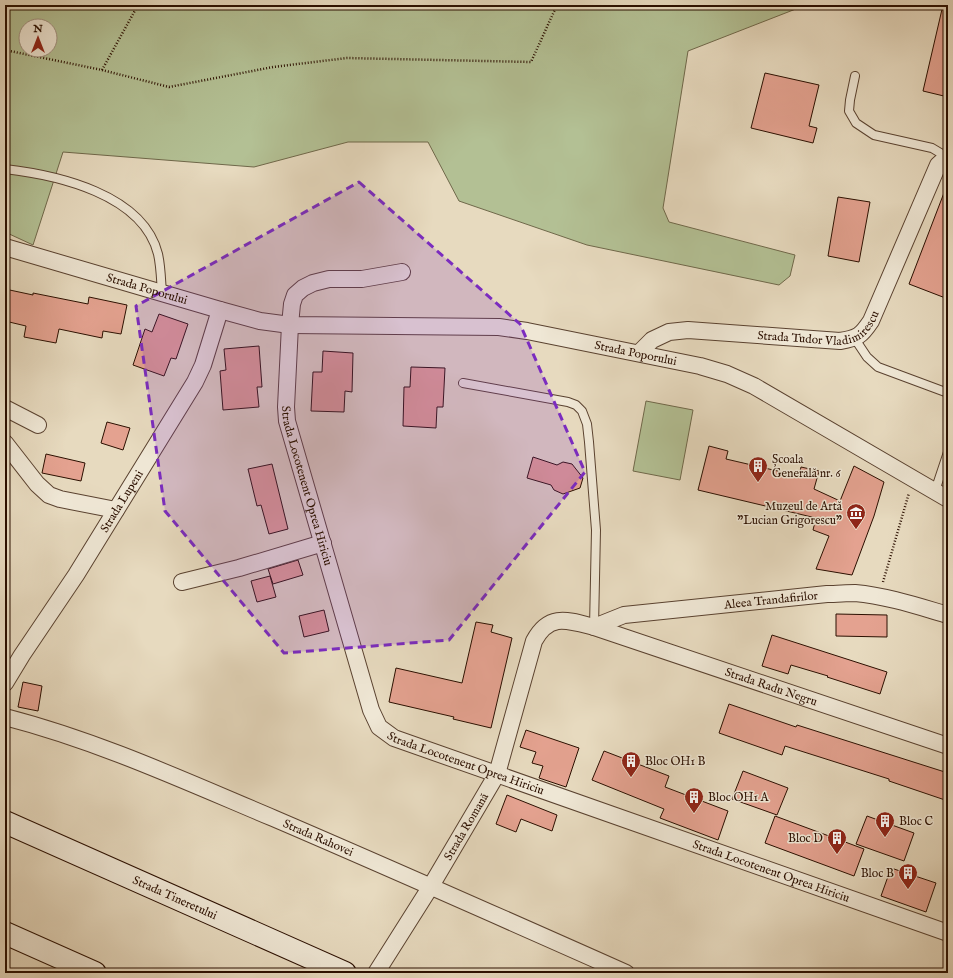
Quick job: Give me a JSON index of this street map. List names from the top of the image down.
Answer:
{
  "streets": {
    "main road": ["Strada Tineretului"],
    "street": [
      "Strada Poporului",
      "Strada Tudor Vladimirescu",
      "Strada Locotenent Oprea Hiriciu",
      "Strada Lupeni",
      "Aleea Trandafirilor",
      "Strada Radu Negru",
      "Strada Romană",
      "Strada Rahovei"
    ]
  },
  "crossings": [
    ["Strada Poporului", "Strada Tudor Vladimirescu"],
    ["Strada Poporului", "Strada Locotenent Oprea Hiriciu"],
    ["Strada Poporului", "Strada Lupeni"],
    ["Strada Locotenent Oprea Hiriciu", "Strada Romană"],
    ["Aleea Trandafirilor", "Strada Radu Negru"],
    ["Aleea Trandafirilor", "Strada Romană"],
    ["Strada Radu Negru", "Strada Romană"],
    ["Strada Romană", "Strada Rahovei"]
  ],
  "places": {
    "building": [
      "Școala Generală nr. 6",
      "Bloc OH1 B",
      "Bloc OH1 A",
      "Bloc C",
      "Bloc D",
      "Bloc B"
    ],
    "museum": ["Muzeul de Artă \"Lucian Grigorescu\""]
  },
  "north": "top"
}
